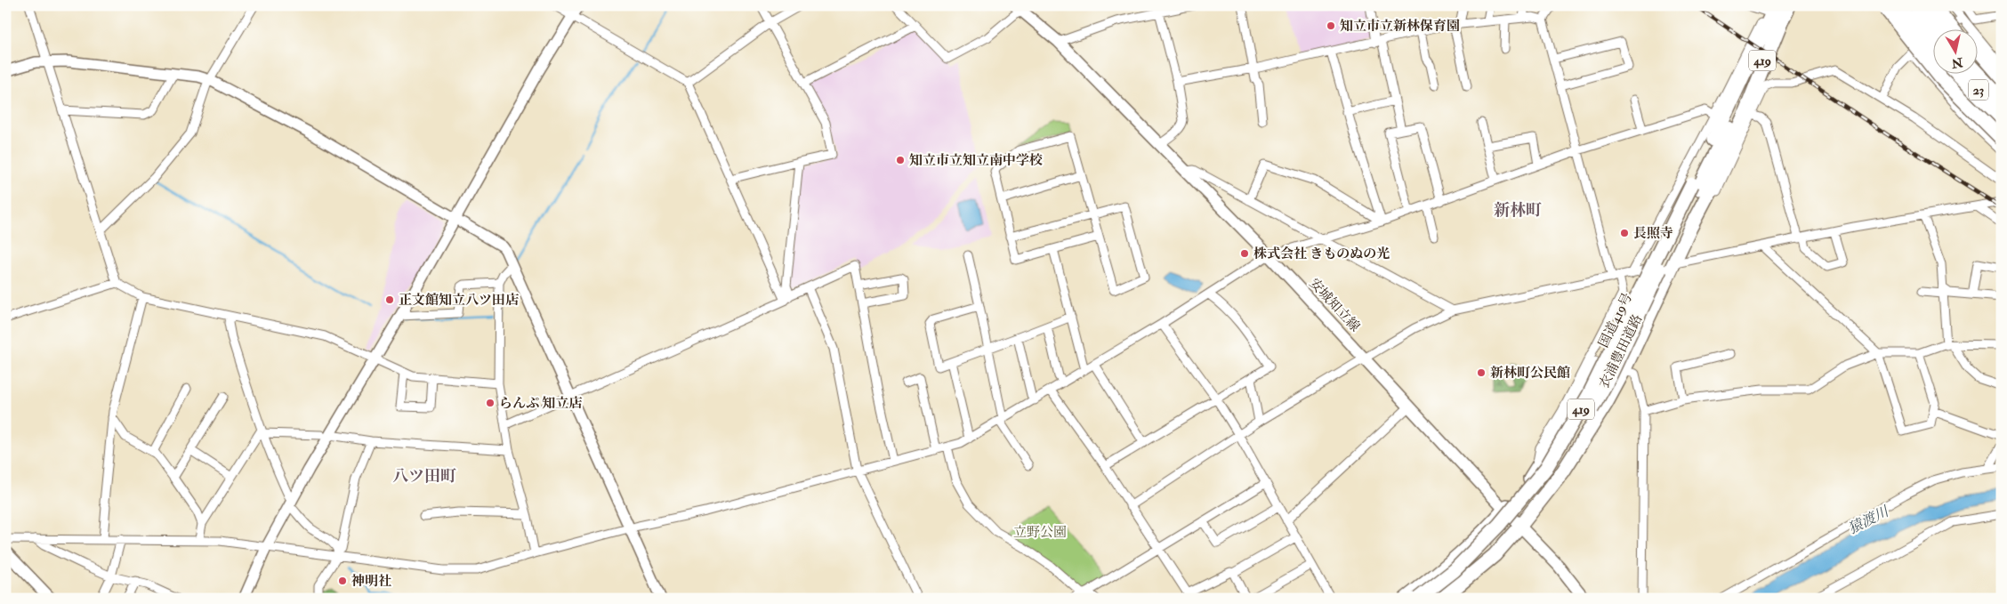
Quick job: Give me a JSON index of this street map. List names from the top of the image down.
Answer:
{
  "streets": {
    "highway": [
      "419",
      "23",
      "国道419号",
      "衣浦豊田道路"
    ],
    "main road": ["安城知立線"]
  },
  "crossings": [
    ["安城知立線", "国道419号"],
    ["国道419号", "衣浦豊田道路"]
  ],
  "districts": ["新林町", "八ツ田町"],
  "water": ["猿渡川"],
  "parks": ["立野公園"],
  "places": [
    "知立市立新林保育園",
    "知立市立知立南中学校",
    "長照寺",
    "株式会社 きものぬの光",
    "正文館知立八ツ田店",
    "新林町公民館",
    "らんぷ 知立店",
    "神明社"
  ],
  "north": "bottom"
}
